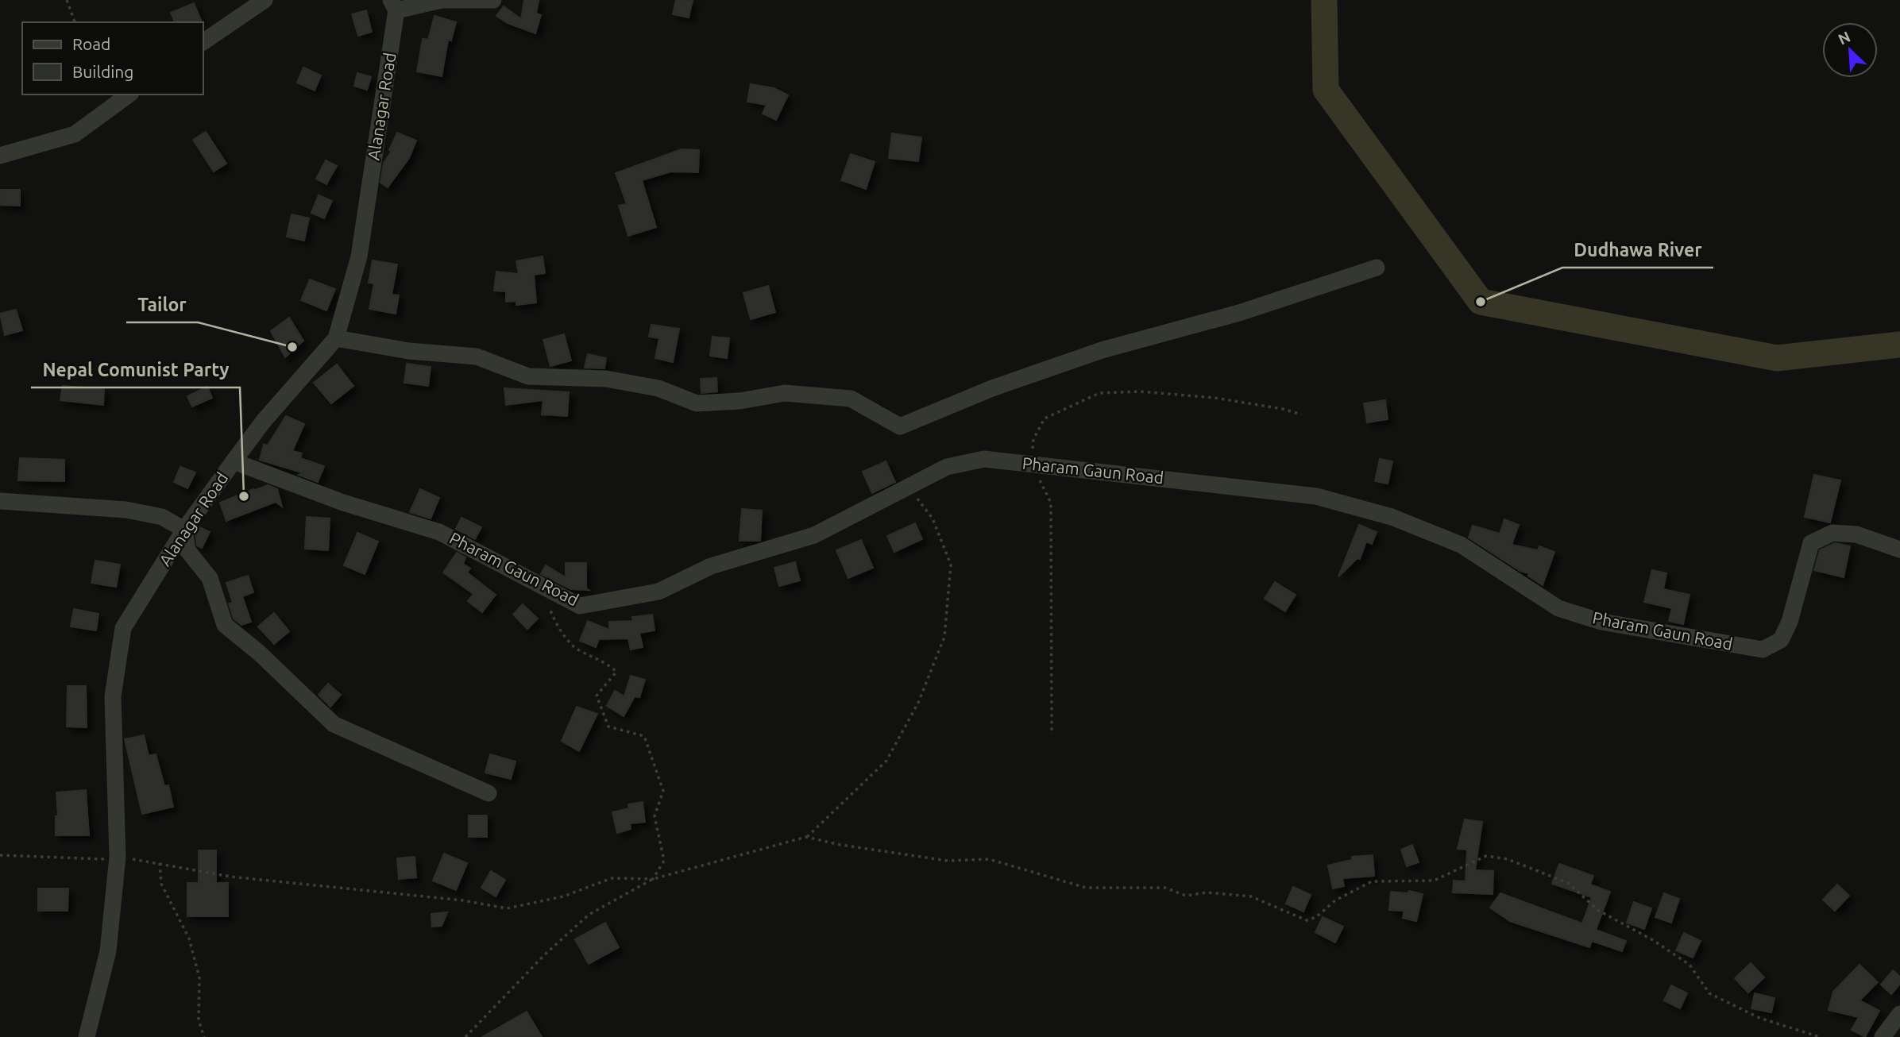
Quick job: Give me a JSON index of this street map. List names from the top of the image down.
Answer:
{
  "streets": {
    "street": ["Alanagar Road", "Pharam Gaun Road"]
  },
  "crossings": [
    ["Alanagar Road", "Pharam Gaun Road"]
  ],
  "places": ["Dudhawa River", "Tailor", "Nepal Comunist Party"],
  "legend": ["Road", "Building"],
  "north": "top left"
}
